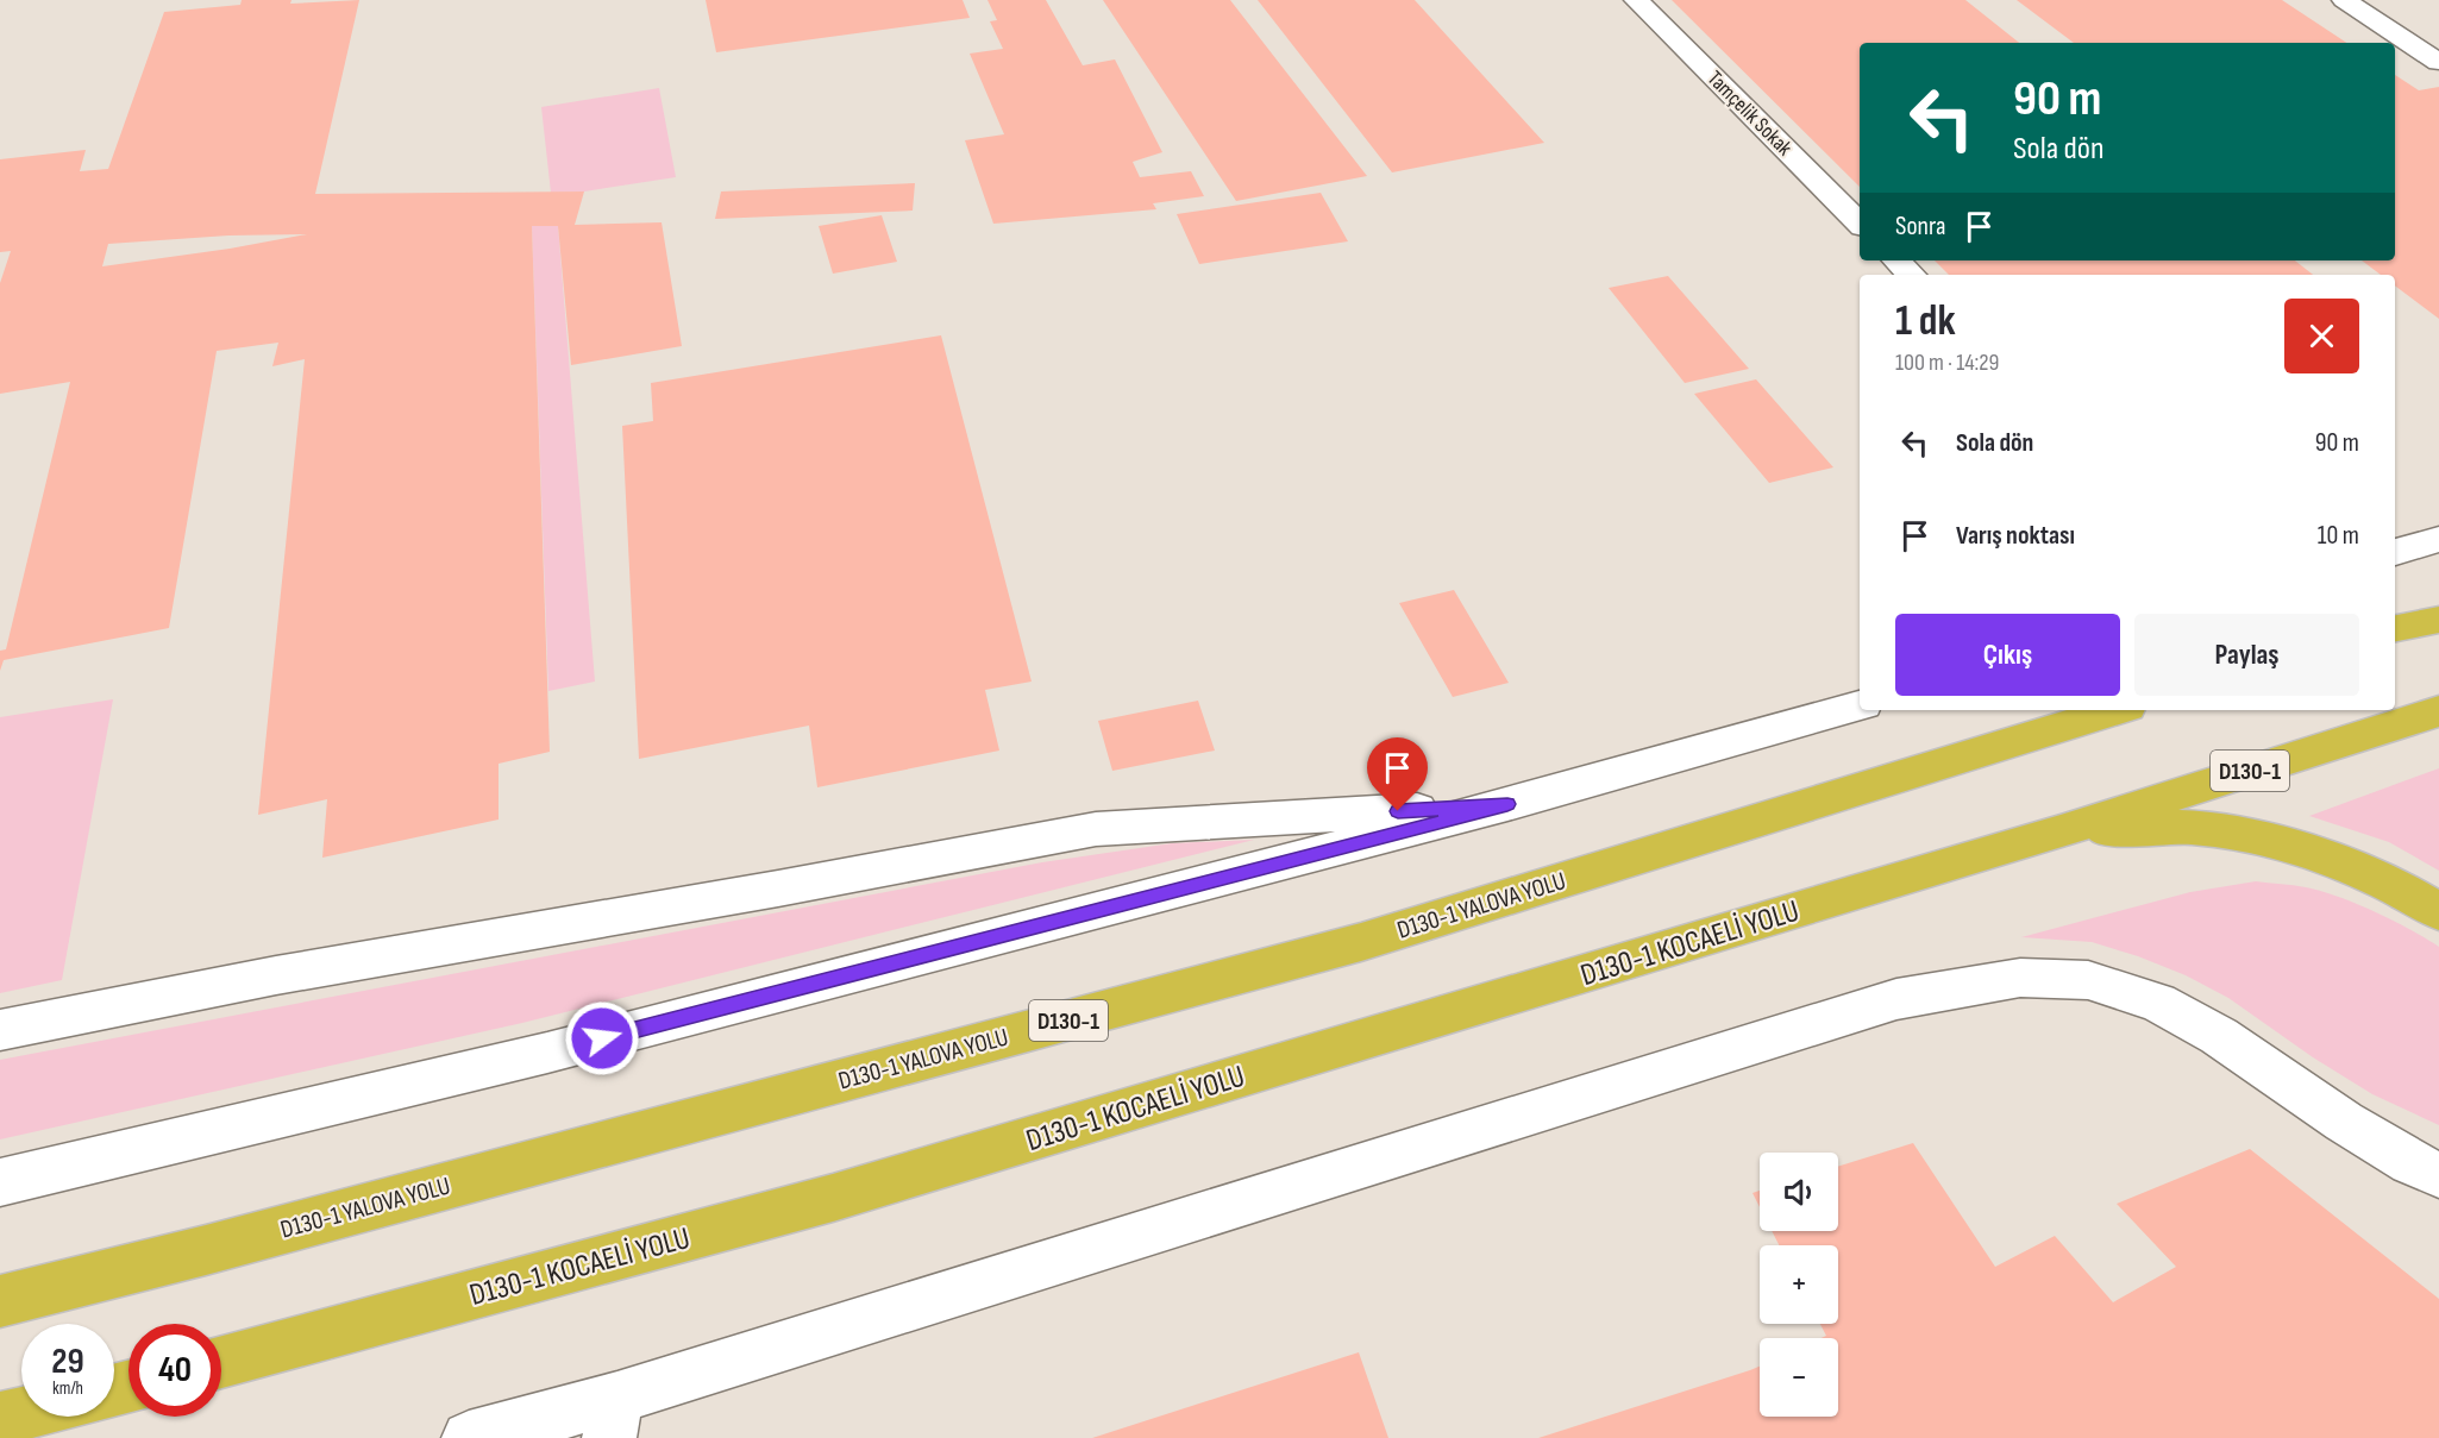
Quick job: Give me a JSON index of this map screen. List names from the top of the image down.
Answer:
{
  "streets": {
    "highway": ["D130-1", "D130-1 YALOVA YOLU", "D130-1 KOCAELİ YOLU"],
    "street": ["Tamçelik Sokak"]
  },
  "crossings": [
    ["D130-1", "D130-1 KOCAELİ YOLU"]
  ],
  "page": {
    "turn": ["90 m", "Sola dön"],
    "then": "Sonra",
    "heading": ["1 dk", "100 m · 14:29"],
    "list": [
      {
        "name": "Sola dön",
        "value": "90 m"
      },
      {
        "name": "Varış noktası",
        "value": "10 m"
      }
    ],
    "buttons": ["Çıkış", "Paylaş"],
    "map_buttons": ["+", "−"],
    "speed": "29 km/h",
    "limit": "40"
  }
}
